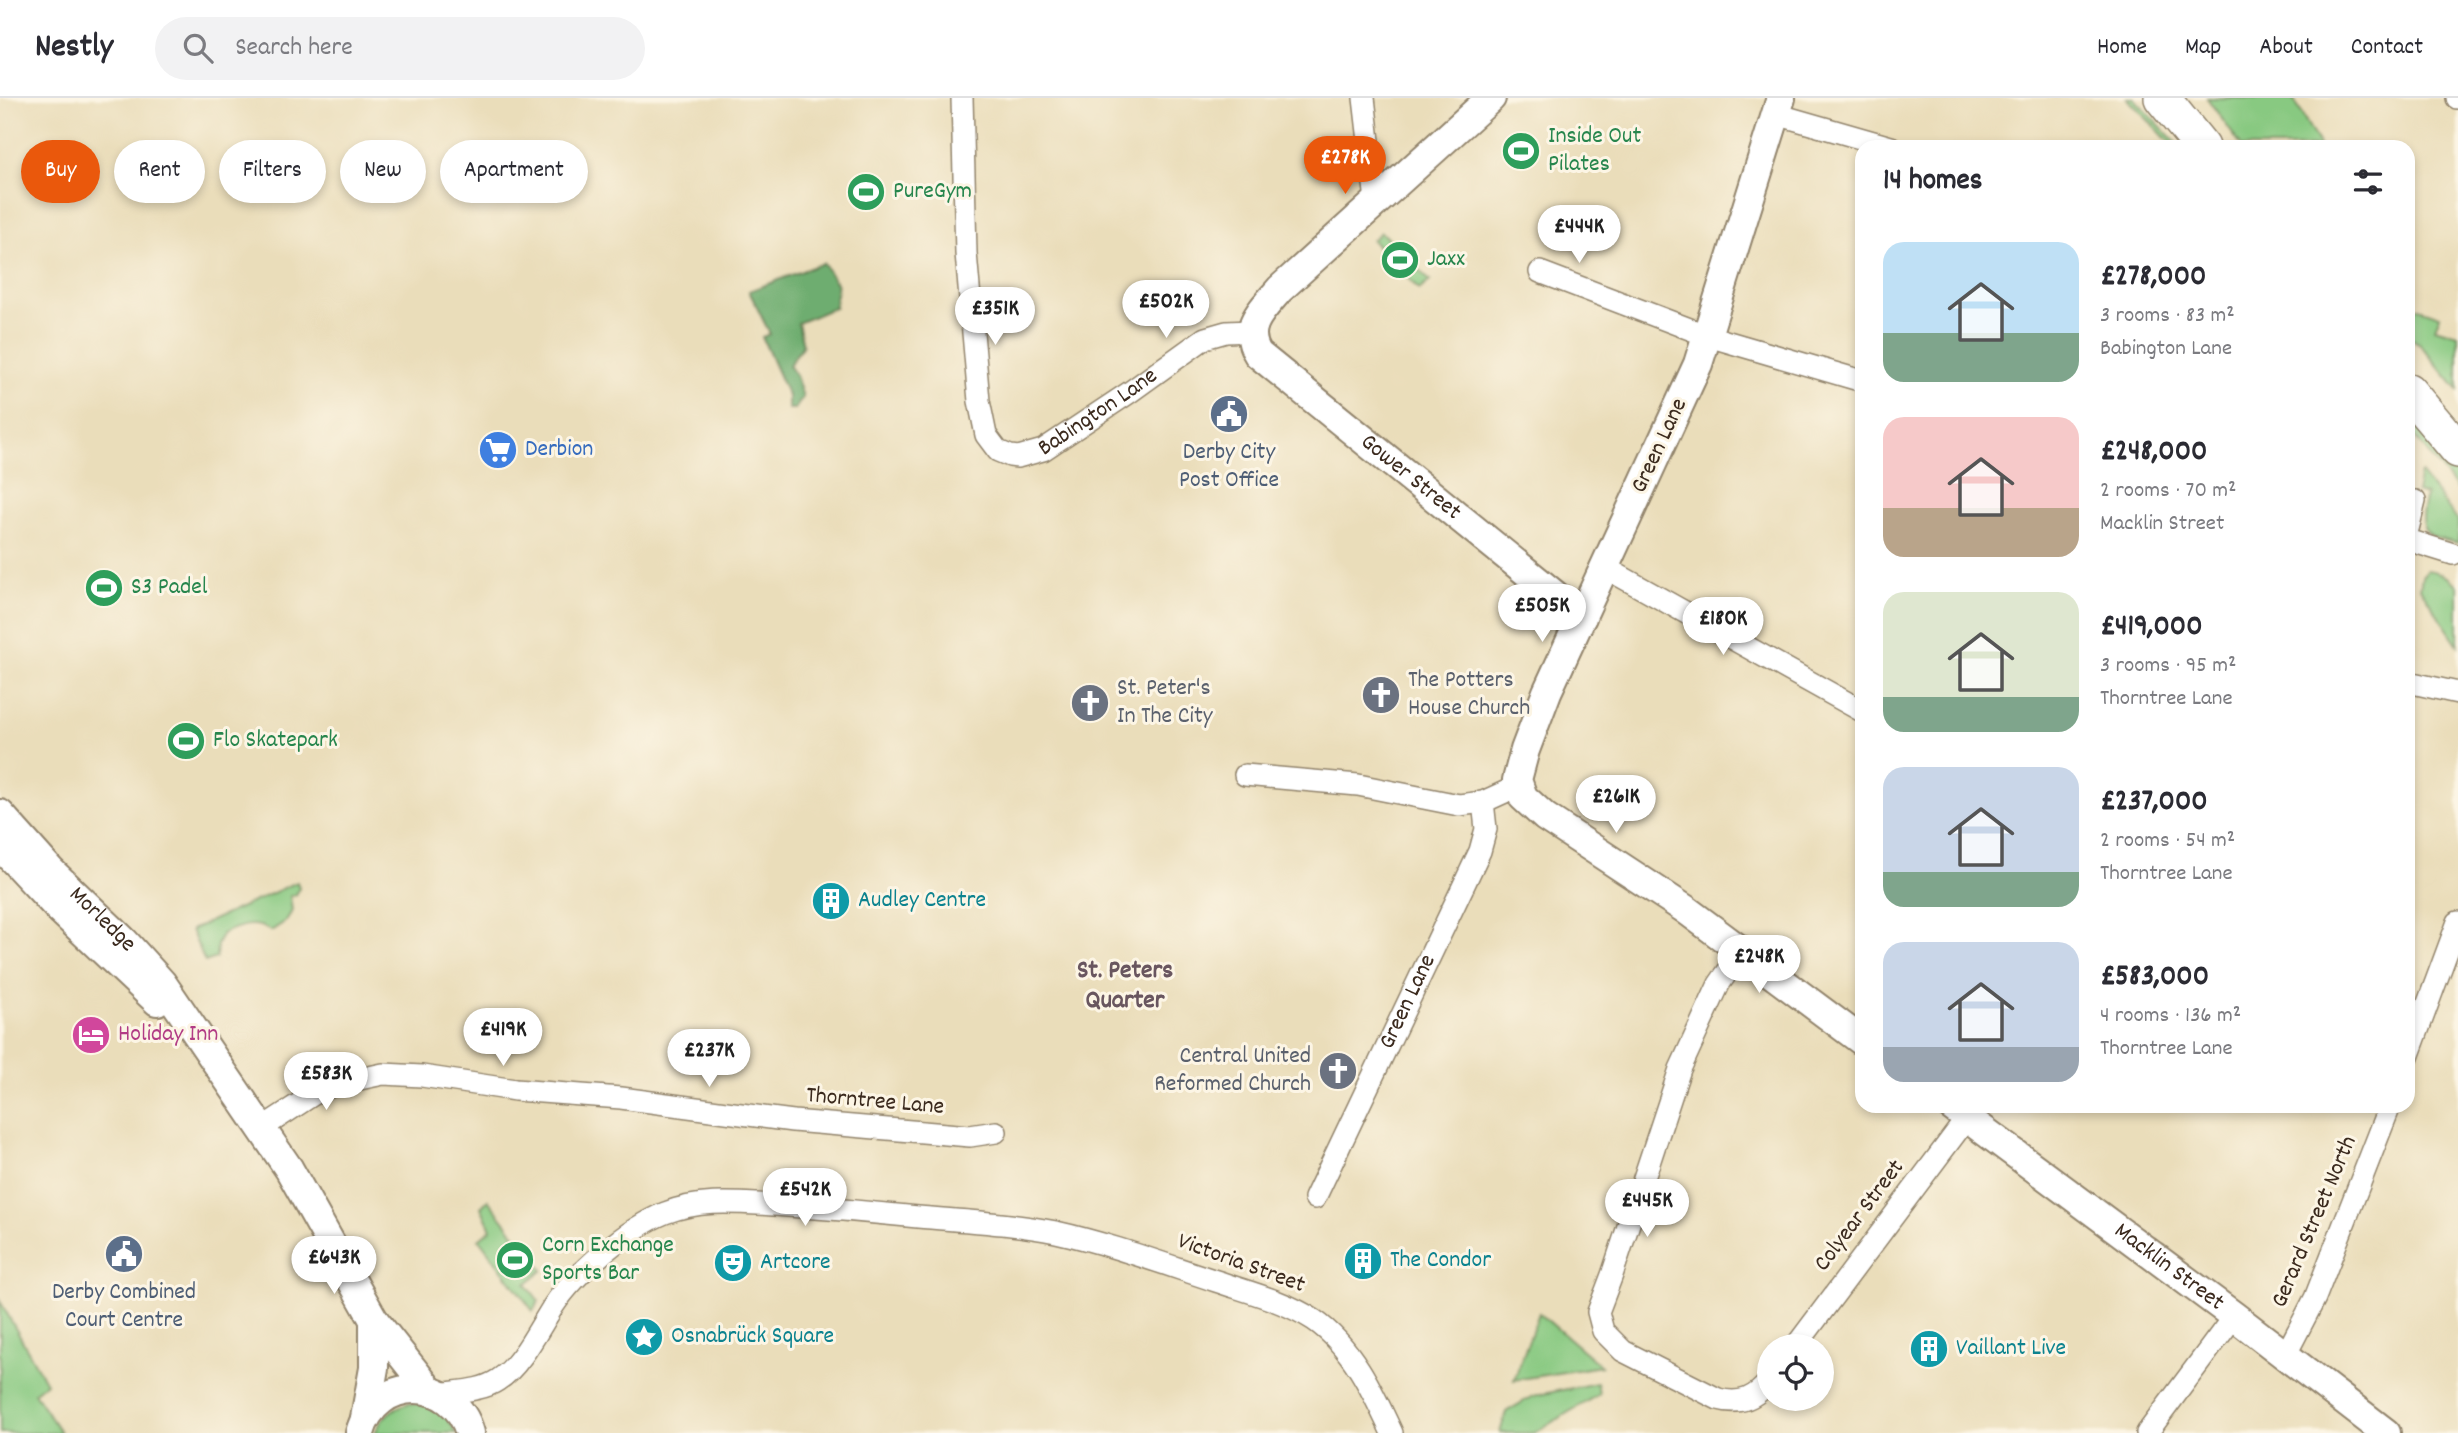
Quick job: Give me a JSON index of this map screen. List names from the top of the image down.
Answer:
{
  "streets": {
    "street": [
      "Babington Lane",
      "Green Lane",
      "Gower Street",
      "Morledge",
      "Thorntree Lane",
      "Colyear Street",
      "Gerard Street North",
      "Victoria Street",
      "Macklin Street"
    ]
  },
  "crossings": [
    ["Babington Lane", "Gower Street"],
    ["Green Lane", "Gower Street"],
    ["Morledge", "Thorntree Lane"],
    ["Morledge", "Victoria Street"],
    ["Gerard Street North", "Macklin Street"]
  ],
  "districts": ["St. Peters Quarter"],
  "places": {
    "sports": [
      "Inside Out Pilates",
      "PureGym",
      "Jaxx",
      "S3 Padel",
      "Flo Skatepark",
      "Corn Exchange Sports Bar"
    ],
    "public building": ["Derby City Post Office", "Derby Combined Court Centre"],
    "supermarket": ["Derbion"],
    "church": ["The Potters House Church", "St. Peter's In The City", "Central United Reformed Church"],
    "building": ["Audley Centre", "The Condor", "Vaillant Live"],
    "hotel": ["Holiday Inn"],
    "theatre": ["Artcore"],
    "place": ["Osnabrück Square"]
  },
  "page": {
    "header": "Nestly",
    "search": "Search here",
    "nav": [
      "Home",
      "Map",
      "About",
      "Contact"
    ],
    "price": [
      "£278K",
      "£444K",
      "£502K",
      "£351K",
      "£505K",
      "£180K",
      "£261K",
      "£248K",
      "£419K",
      "£237K",
      "£583K",
      "£542K",
      "£445K",
      "£643K"
    ],
    "chip": [
      "Buy",
      "Rent",
      "Filters",
      "New",
      "Apartment"
    ],
    "heading": "14 homes",
    "list": [
      {
        "name": "£278,000",
        "note": "3 rooms · 83 m² · Babington Lane"
      },
      {
        "name": "£248,000",
        "note": "2 rooms · 70 m² · Macklin Street"
      },
      {
        "name": "£419,000",
        "note": "3 rooms · 95 m² · Thorntree Lane"
      },
      {
        "name": "£237,000",
        "note": "2 rooms · 54 m² · Thorntree Lane"
      },
      {
        "name": "£583,000",
        "note": "4 rooms · 136 m² · Thorntree Lane"
      }
    ]
  }
}
